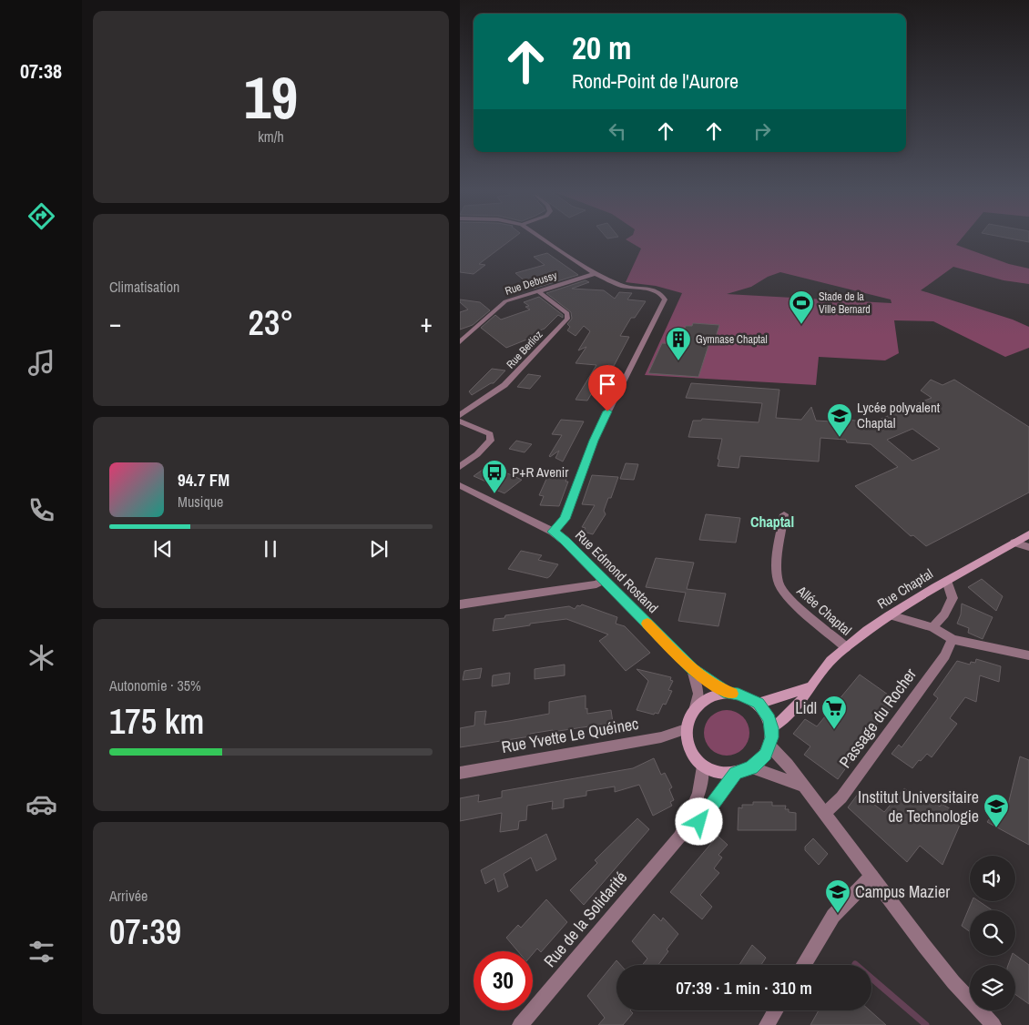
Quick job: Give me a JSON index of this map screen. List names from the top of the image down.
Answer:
{
  "streets": {
    "main road": ["Rue Chaptal"],
    "street": [
      "Rue Debussy",
      "Rue Berlioz",
      "Rue Edmond Rostand",
      "Allée Chaptal",
      "Passage du Rocher",
      "Rue Yvette Le Quéinec",
      "Rue de la Solidarité"
    ]
  },
  "crossings": [
    ["Rue Debussy", "Rue Berlioz"],
    ["Rue Edmond Rostand", "Rue Chaptal"],
    ["Rue Edmond Rostand", "Rue Yvette Le Quéinec"],
    ["Rue Edmond Rostand", "Rue de la Solidarité"],
    ["Rue Chaptal", "Allée Chaptal"],
    ["Rue Chaptal", "Rue Yvette Le Quéinec"],
    ["Rue Chaptal", "Rue de la Solidarité"],
    ["Rue Yvette Le Quéinec", "Rue de la Solidarité"]
  ],
  "districts": ["Chaptal"],
  "places": {
    "sports": ["Stade de la Ville Bernard"],
    "building": ["Gymnase Chaptal"],
    "school or university": ["Lycée polyvalent Chaptal", "Institut Universitaire de Technologie", "Campus Mazier"],
    "bus stop": ["P+R Avenir"],
    "supermarket": ["Lidl"]
  },
  "page": {
    "tabs": "07:38",
    "tile": [
      ["19", "km/h"],
      "Climatisation",
      ["Autonomie · 35%", "175 km"],
      ["Arrivée", "07:39"]
    ],
    "turn": ["20 m", "Rond-Point de l'Aurore"],
    "heat": ["−", "23°", "+"],
    "song": ["94.7 FM", "Musique"],
    "limit": "30",
    "trip": "07:39 · 1 min · 310 m"
  }
}
